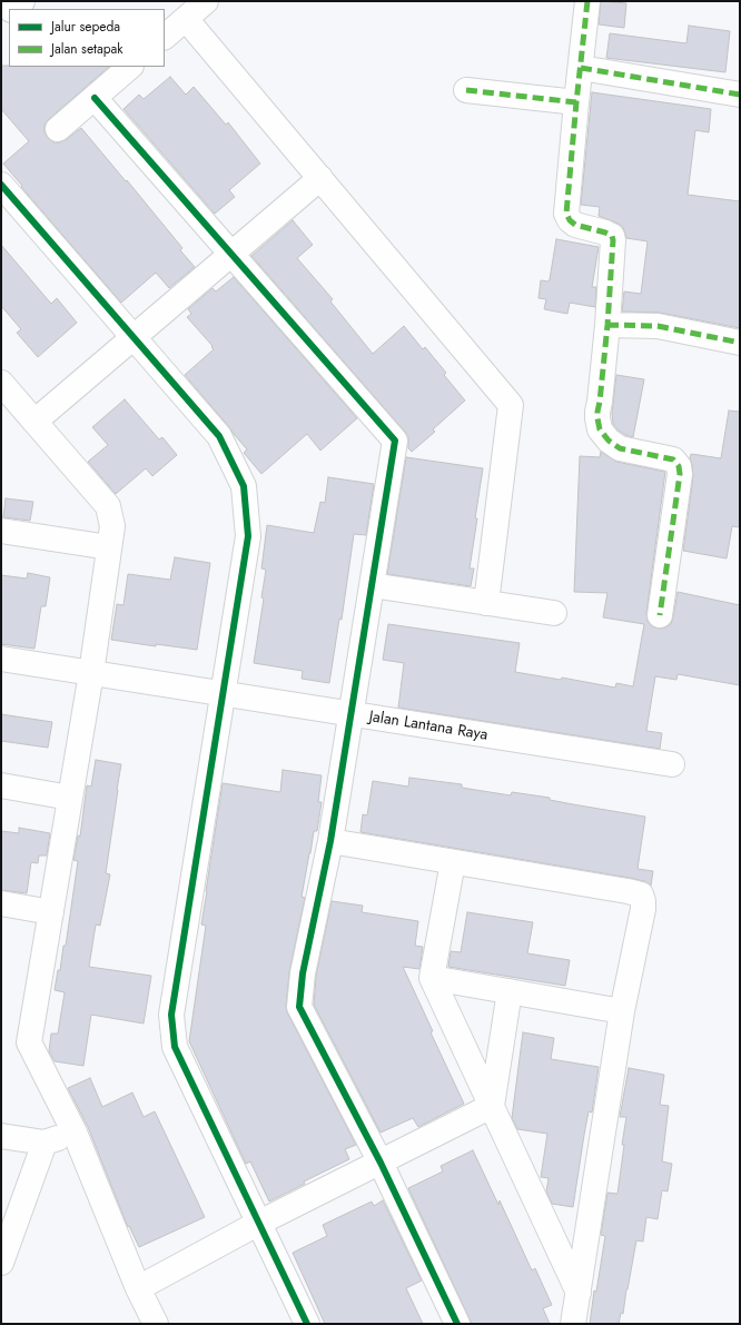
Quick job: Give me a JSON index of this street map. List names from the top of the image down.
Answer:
{
  "streets": {
    "street": ["Jalan Lantana Raya"]
  },
  "legend": ["Jalur sepeda", "Jalan setapak"]
}
